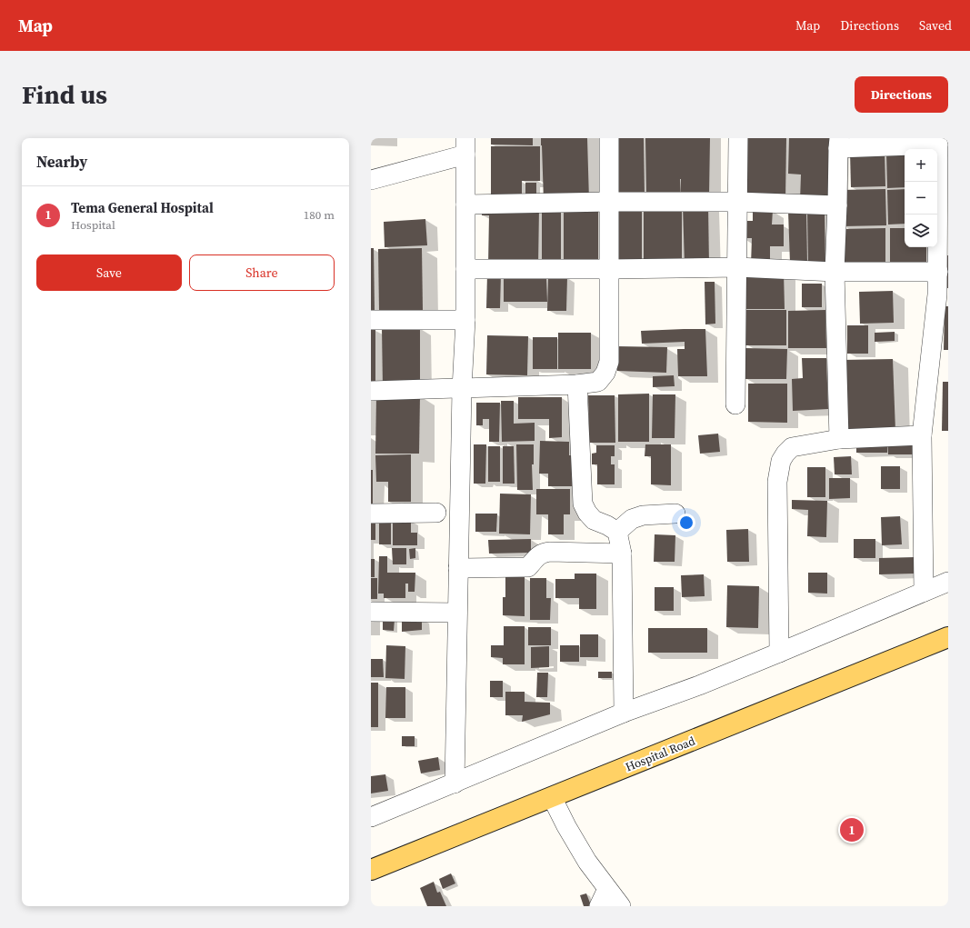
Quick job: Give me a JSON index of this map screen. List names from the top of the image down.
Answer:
{
  "streets": {
    "main road": ["Hospital Road"]
  },
  "page": {
    "header": "Map",
    "nav": ["Map", "Directions", "Saved"],
    "buttons": [
      "Directions",
      ["Save", "Share"]
    ],
    "title": "Find us",
    "heading": "Nearby",
    "map_buttons": ["+", "−"],
    "list": [
      {
        "mark": "1",
        "name": "Tema General Hospital",
        "note": "Hospital",
        "value": "180 m"
      }
    ],
    "pins": "1"
  }
}
